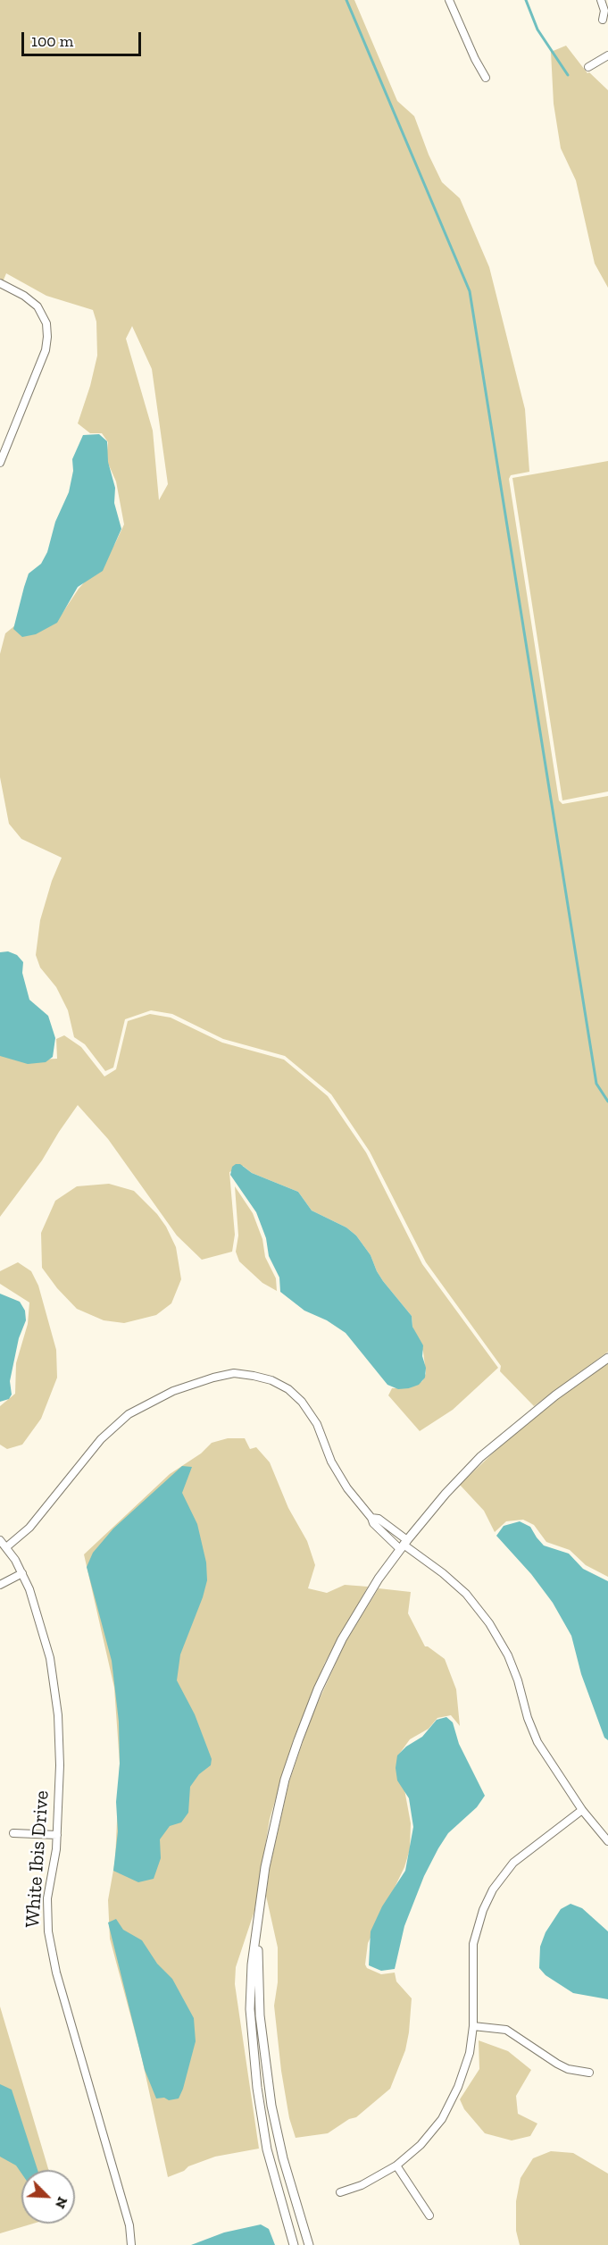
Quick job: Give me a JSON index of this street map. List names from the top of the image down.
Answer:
{
  "streets": {
    "street": ["White Ibis Drive"]
  },
  "scale_bar": "100 m",
  "north": "bottom right"
}
